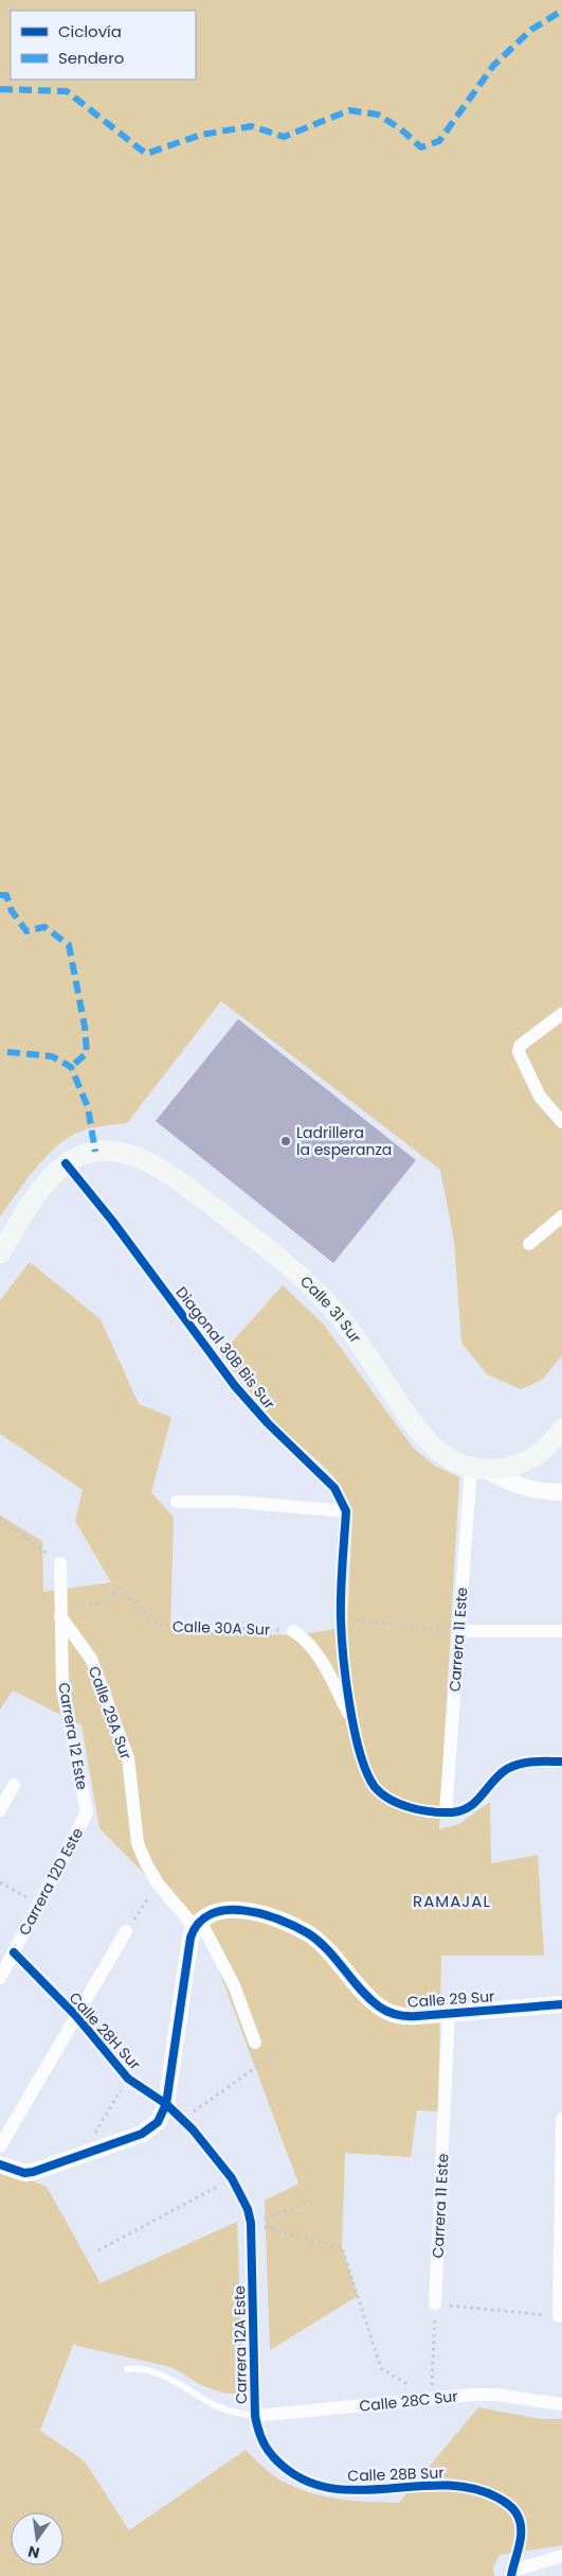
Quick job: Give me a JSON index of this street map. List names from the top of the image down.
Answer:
{
  "streets": {
    "main road": ["Calle 31 Sur"],
    "street": [
      "Diagonal 30B Bis Sur",
      "Carrera 11 Este",
      "Calle 29A Sur",
      "Carrera 12 Este",
      "Carrera 12D Este",
      "Calle 29 Sur",
      "Calle 28H Sur",
      "Carrera 12A Este",
      "Calle 28C Sur",
      "Calle 28B Sur"
    ],
    "path": ["Calle 30A Sur"]
  },
  "crossings": [
    ["Calle 31 Sur", "Diagonal 30B Bis Sur"],
    ["Calle 31 Sur", "Carrera 11 Este"],
    ["Diagonal 30B Bis Sur", "Carrera 11 Este"],
    ["Calle 30A Sur", "Calle 29A Sur"],
    ["Calle 30A Sur", "Carrera 12 Este"],
    ["Carrera 11 Este", "Calle 29 Sur"],
    ["Calle 29A Sur", "Carrera 12 Este"],
    ["Calle 29A Sur", "Calle 29 Sur"],
    ["Carrera 12 Este", "Carrera 12D Este"],
    ["Carrera 12D Este", "Calle 28H Sur"],
    ["Calle 28H Sur", "Carrera 12A Este"],
    ["Carrera 12A Este", "Calle 28C Sur"],
    ["Carrera 12A Este", "Calle 28B Sur"]
  ],
  "districts": ["RAMAJAL"],
  "places": ["Ladrillera la esperanza"],
  "legend": ["Ciclovía", "Sendero"],
  "north": "bottom"
}
